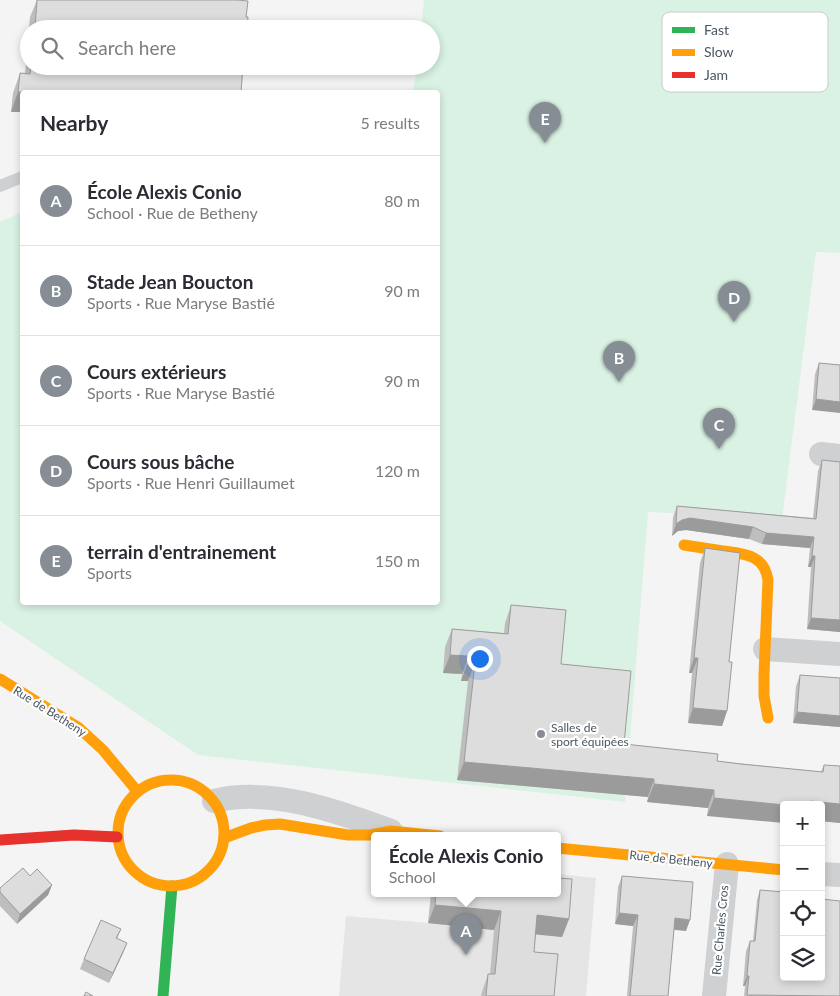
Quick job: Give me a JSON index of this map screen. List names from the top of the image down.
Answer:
{
  "streets": {
    "street": ["Rue de Betheny", "Rue Charles Cros"]
  },
  "crossings": [
    ["Rue de Betheny", "Rue Charles Cros"]
  ],
  "places": ["Salles de sport équipées"],
  "legend": ["Fast", "Slow", "Jam"],
  "page": {
    "search": "Search here",
    "heading": ["Nearby", "5 results"],
    "pins": [
      "E",
      "D",
      "B",
      "C",
      "A"
    ],
    "list": [
      {
        "mark": "A",
        "name": "École Alexis Conio",
        "note": "School · Rue de Betheny",
        "value": "80 m"
      },
      {
        "mark": "B",
        "name": "Stade Jean Boucton",
        "note": "Sports · Rue Maryse Bastié",
        "value": "90 m"
      },
      {
        "mark": "C",
        "name": "Cours extérieurs",
        "note": "Sports · Rue Maryse Bastié",
        "value": "90 m"
      },
      {
        "mark": "D",
        "name": "Cours sous bâche",
        "note": "Sports · Rue Henri Guillaumet",
        "value": "120 m"
      },
      {
        "mark": "E",
        "name": "terrain d'entrainement",
        "note": "Sports",
        "value": "150 m"
      }
    ],
    "map_buttons": ["+", "−"],
    "popup": ["École Alexis Conio", "School"]
  }
}
